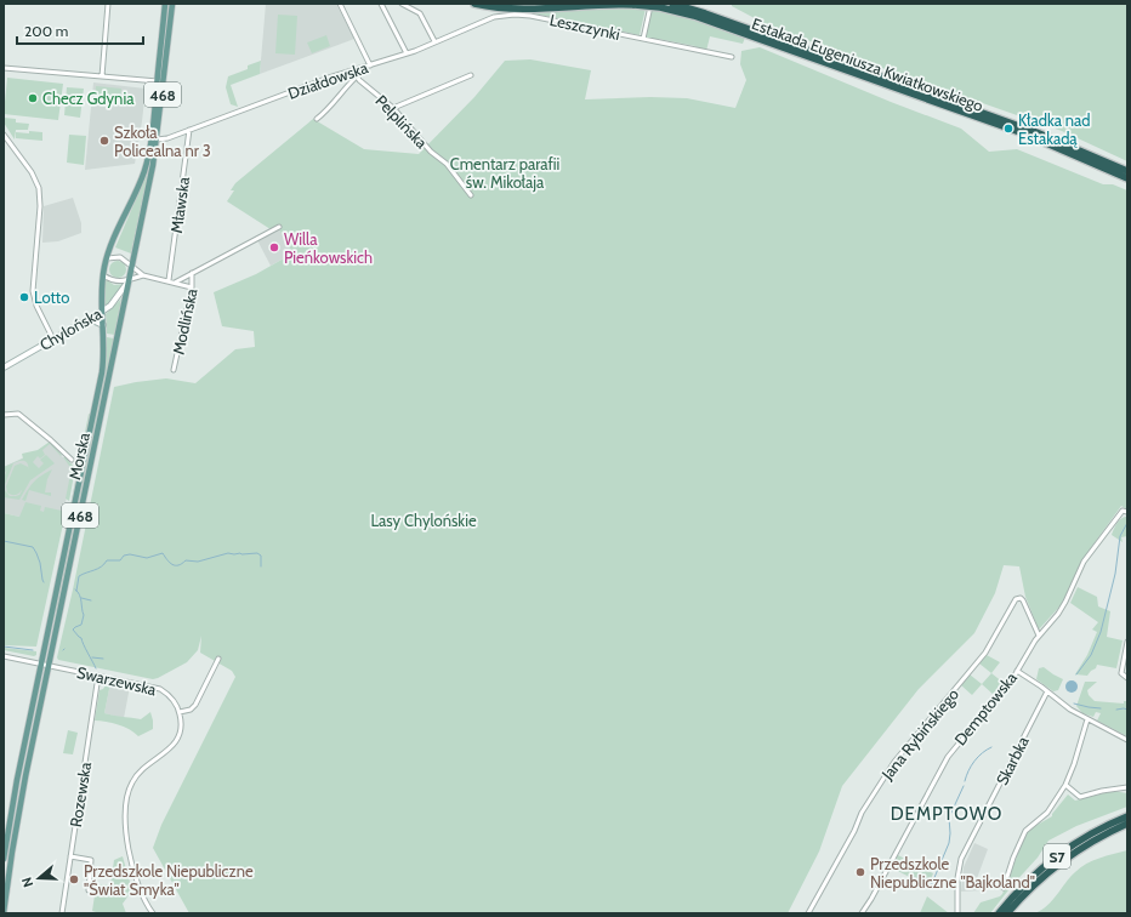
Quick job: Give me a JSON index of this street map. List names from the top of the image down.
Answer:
{
  "streets": {
    "highway": ["Estakada Eugeniusza Kwiatkowskiego", "S7"],
    "main road": ["468", "Morska"],
    "street": [
      "Leszczynki",
      "Działdowska",
      "Pelplińska",
      "Mławska",
      "Modlińska",
      "Chylońska",
      "Swarzewska",
      "Demptowska",
      "Jana Rybińskiego",
      "Skarbka",
      "Rozewska"
    ]
  },
  "crossings": [
    ["Leszczynki", "Działdowska"],
    ["Działdowska", "Pelplińska"],
    ["Działdowska", "Mławska"],
    ["Działdowska", "Morska"],
    ["Chylońska", "Morska"],
    ["Morska", "Swarzewska"],
    ["Swarzewska", "Rozewska"],
    ["Demptowska", "Jana Rybińskiego"]
  ],
  "districts": ["DEMPTOWO"],
  "parks": ["Cmentarz parafii św. Mikołaja", "Lasy Chylońskie"],
  "places": [
    "Checz Gdynia",
    "Kładka nad Estakadą",
    "Szkoła Policealna nr 3",
    "Willa Pieńkowskich",
    "Lotto",
    "Przedszkole Niepubliczne \"Bajkoland\"",
    "Przedszkole Niepubliczne \"Świat Smyka\""
  ],
  "scale_bar": "200 m",
  "north": "left"
}
